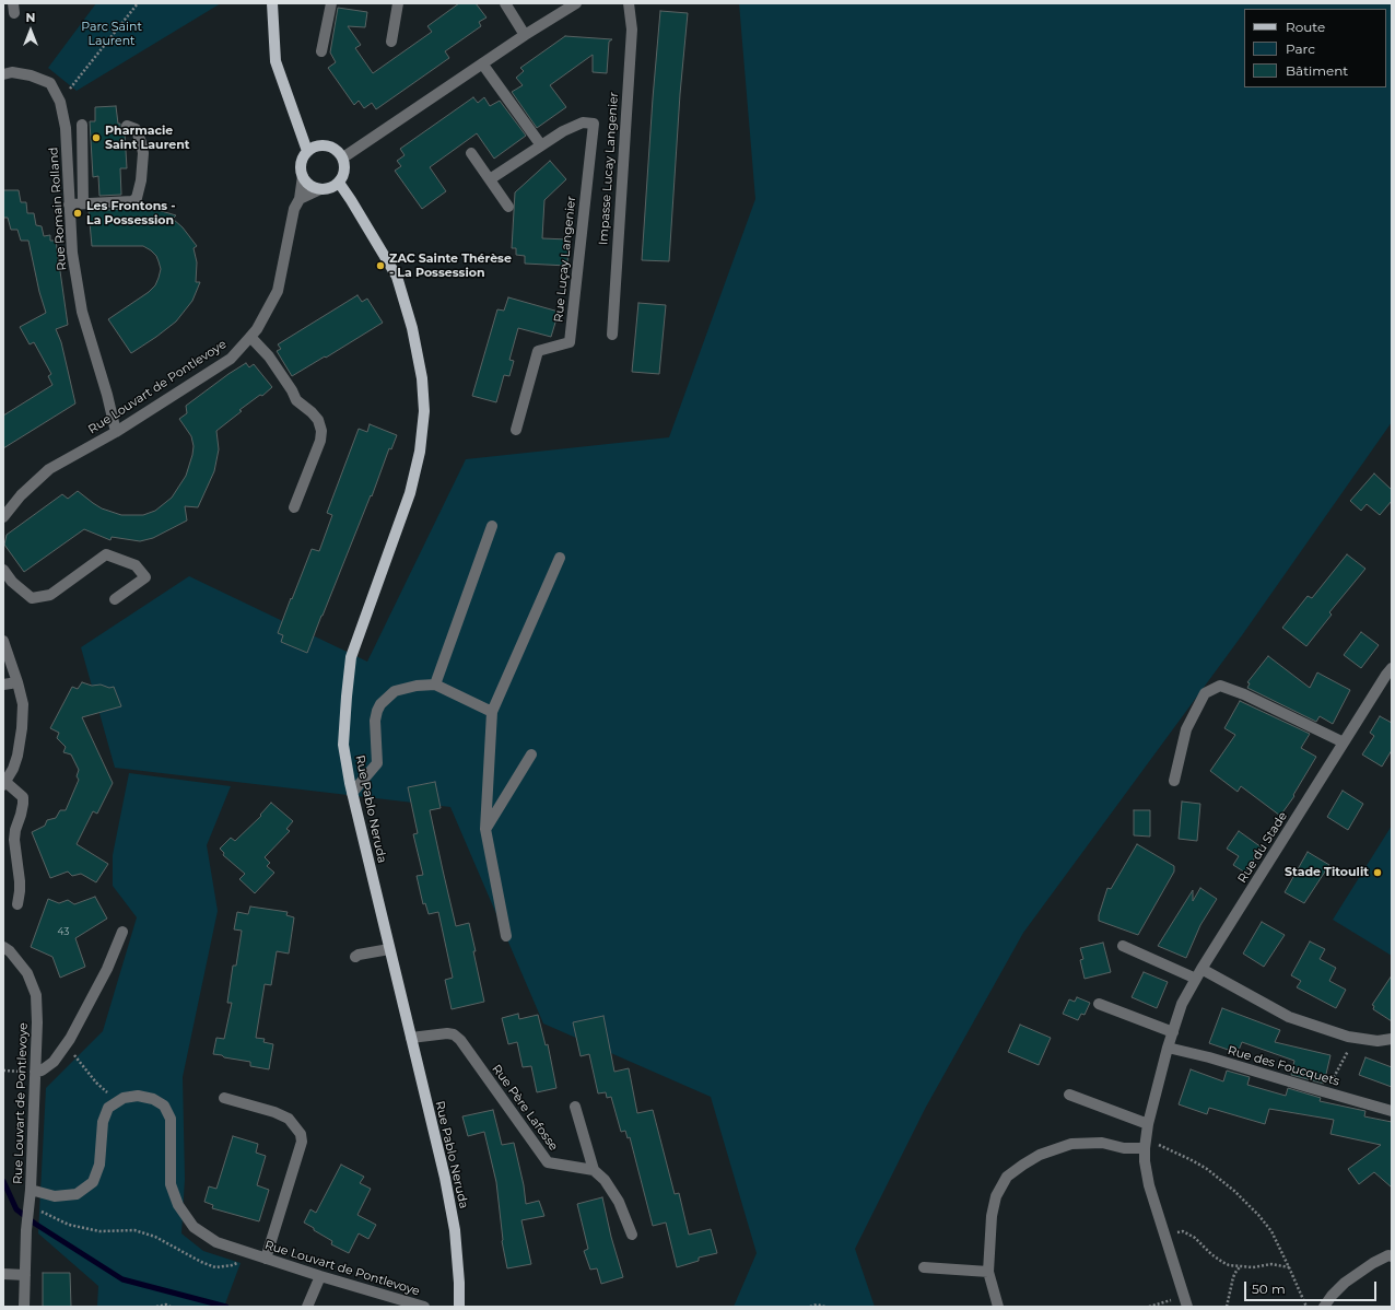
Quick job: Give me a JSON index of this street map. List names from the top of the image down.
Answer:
{
  "streets": {
    "main road": ["Rue Pablo Neruda"],
    "street": [
      "Impasse Lucay Langenier",
      "Rue Romain Rolland",
      "Rue Luçay Langenier",
      "Rue Louvart de Pontlevoye",
      "Rue du Stade",
      "Rue des Foucquets",
      "Rue Père Lafosse"
    ]
  },
  "crossings": [
    ["Rue Romain Rolland", "Rue Louvart de Pontlevoye"],
    ["Rue Louvart de Pontlevoye", "Rue Pablo Neruda"],
    ["Rue Pablo Neruda", "Rue Père Lafosse"],
    ["Rue du Stade", "Rue des Foucquets"]
  ],
  "parks": ["Parc Saint Laurent"],
  "places": [
    "Pharmacie Saint Laurent",
    "Les Frontons - La Possession",
    "ZAC Sainte Thérèse - La Possession",
    "Stade Titoulit"
  ],
  "house_numbers": ["43"],
  "legend": ["Route", "Parc", "Bâtiment"],
  "scale_bar": "50 m",
  "north": "top"
}
